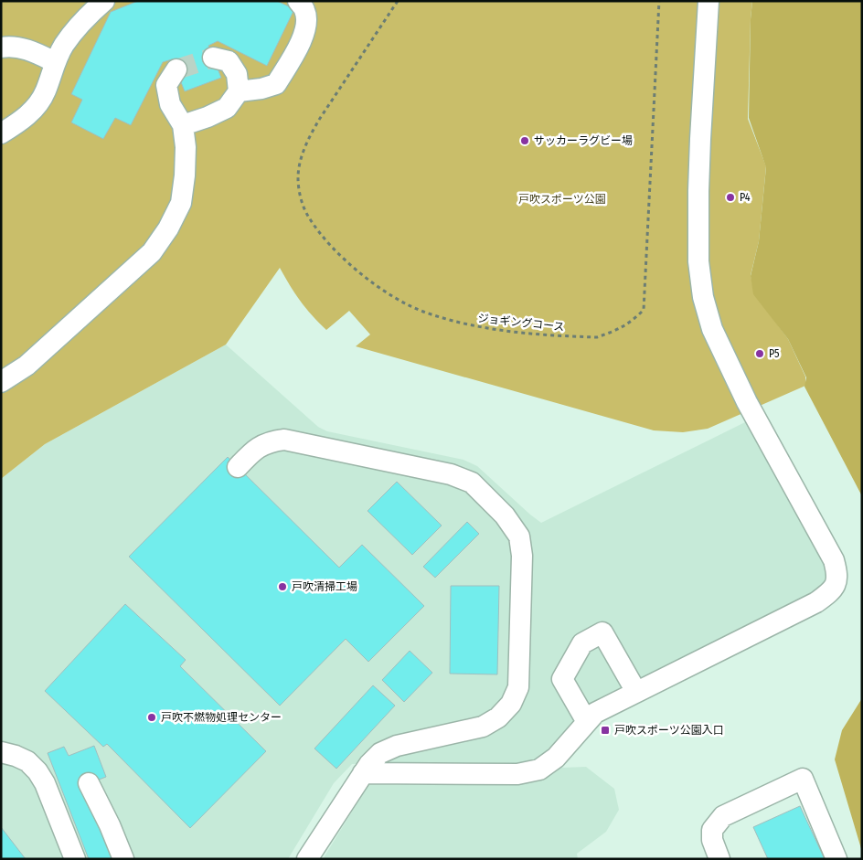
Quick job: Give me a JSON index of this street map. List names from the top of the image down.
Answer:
{
  "streets": {
    "path": ["ジョギングコース"]
  },
  "parks": ["戸吹スポーツ公園"],
  "places": {
    "other": [
      "サッカーラグビー場",
      "P4",
      "P5",
      "戸吹清掃工場",
      "戸吹不燃物処理センター"
    ],
    "transit": ["戸吹スポーツ公園入口"]
  }
}
